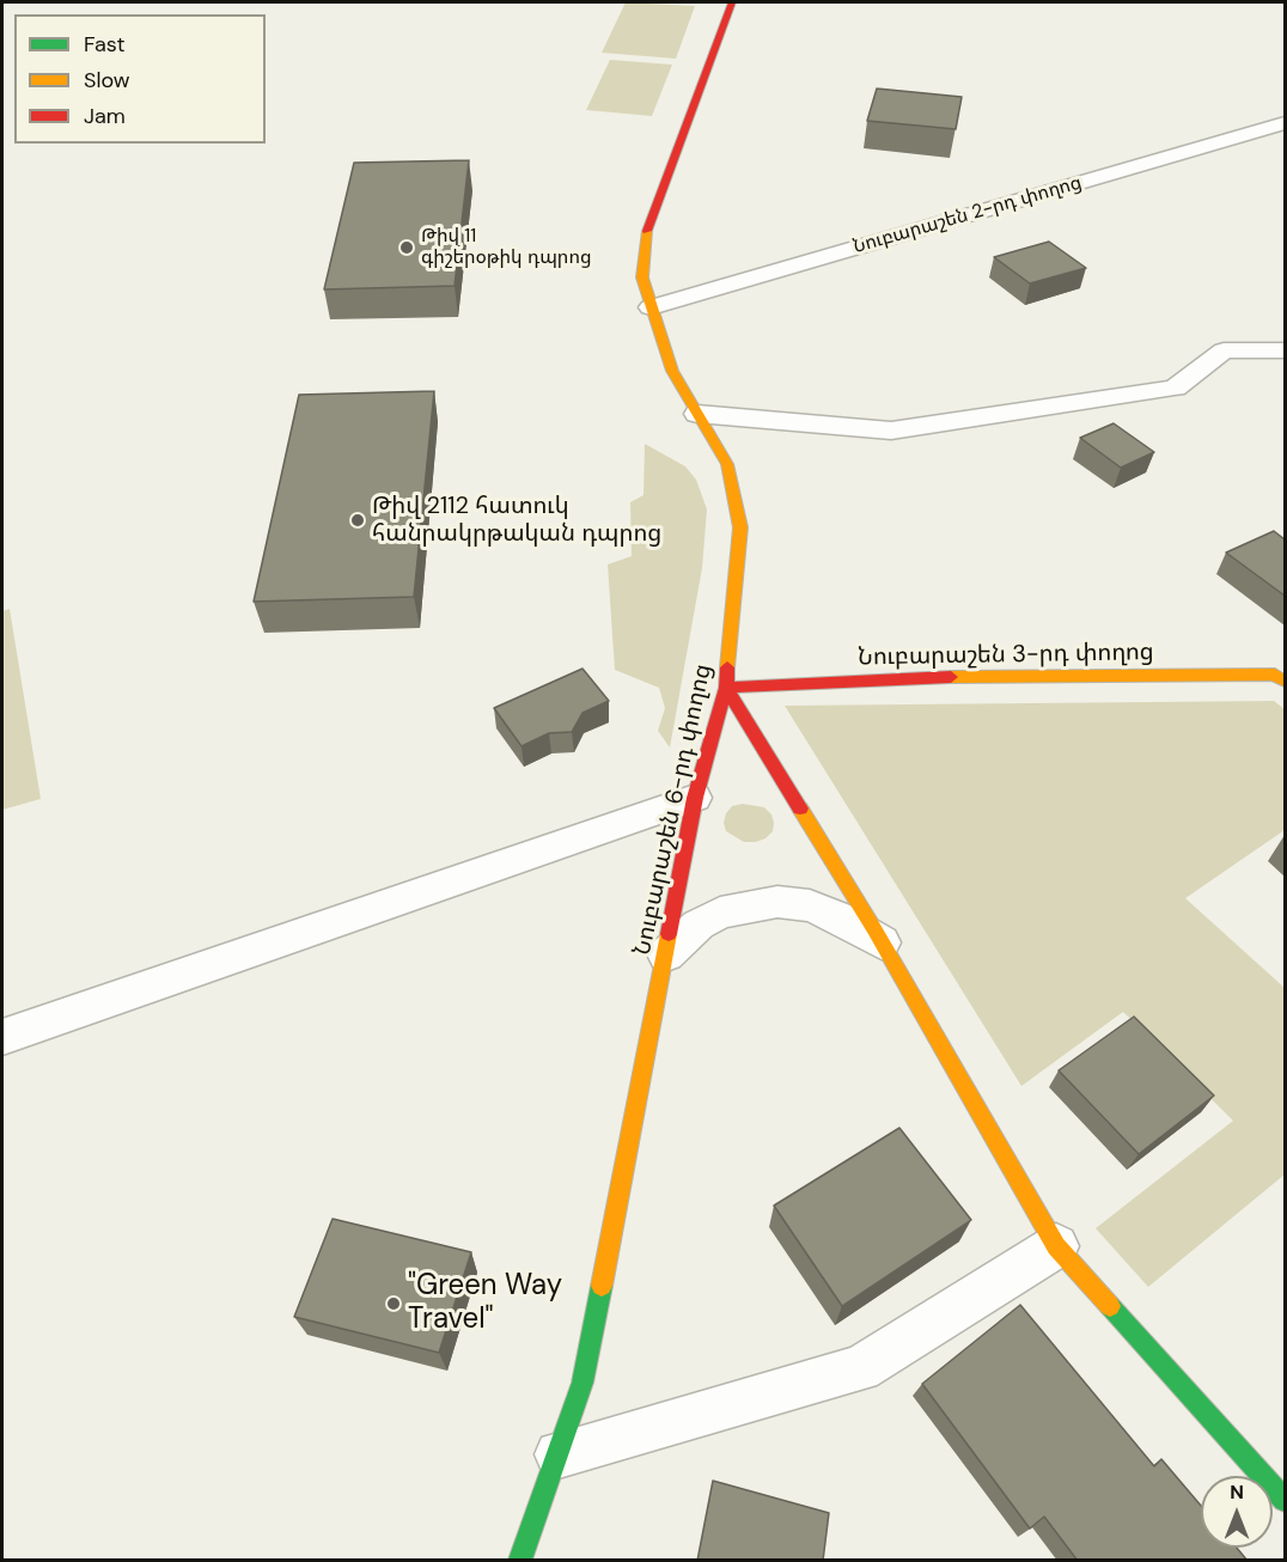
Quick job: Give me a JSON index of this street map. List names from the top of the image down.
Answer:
{
  "streets": {
    "main road": ["Նուբարաշեն 3-րդ փողոց", "Նուբարաշեն 6-րդ փողոց"],
    "street": ["Նուբարաշեն 2-րդ փողոց"]
  },
  "crossings": [
    ["Նուբարաշեն 2-րդ փողոց", "Նուբարաշեն 6-րդ փողոց"],
    ["Նուբարաշեն 3-րդ փողոց", "Նուբարաշեն 6-րդ փողոց"]
  ],
  "places": ["Թիվ 11 գիշերօթիկ դպրոց", "Թիվ 2112 հատուկ հանրակրթական դպրոց", "\"Green Way Travel\""],
  "legend": ["Fast", "Slow", "Jam"],
  "north": "top"
}
